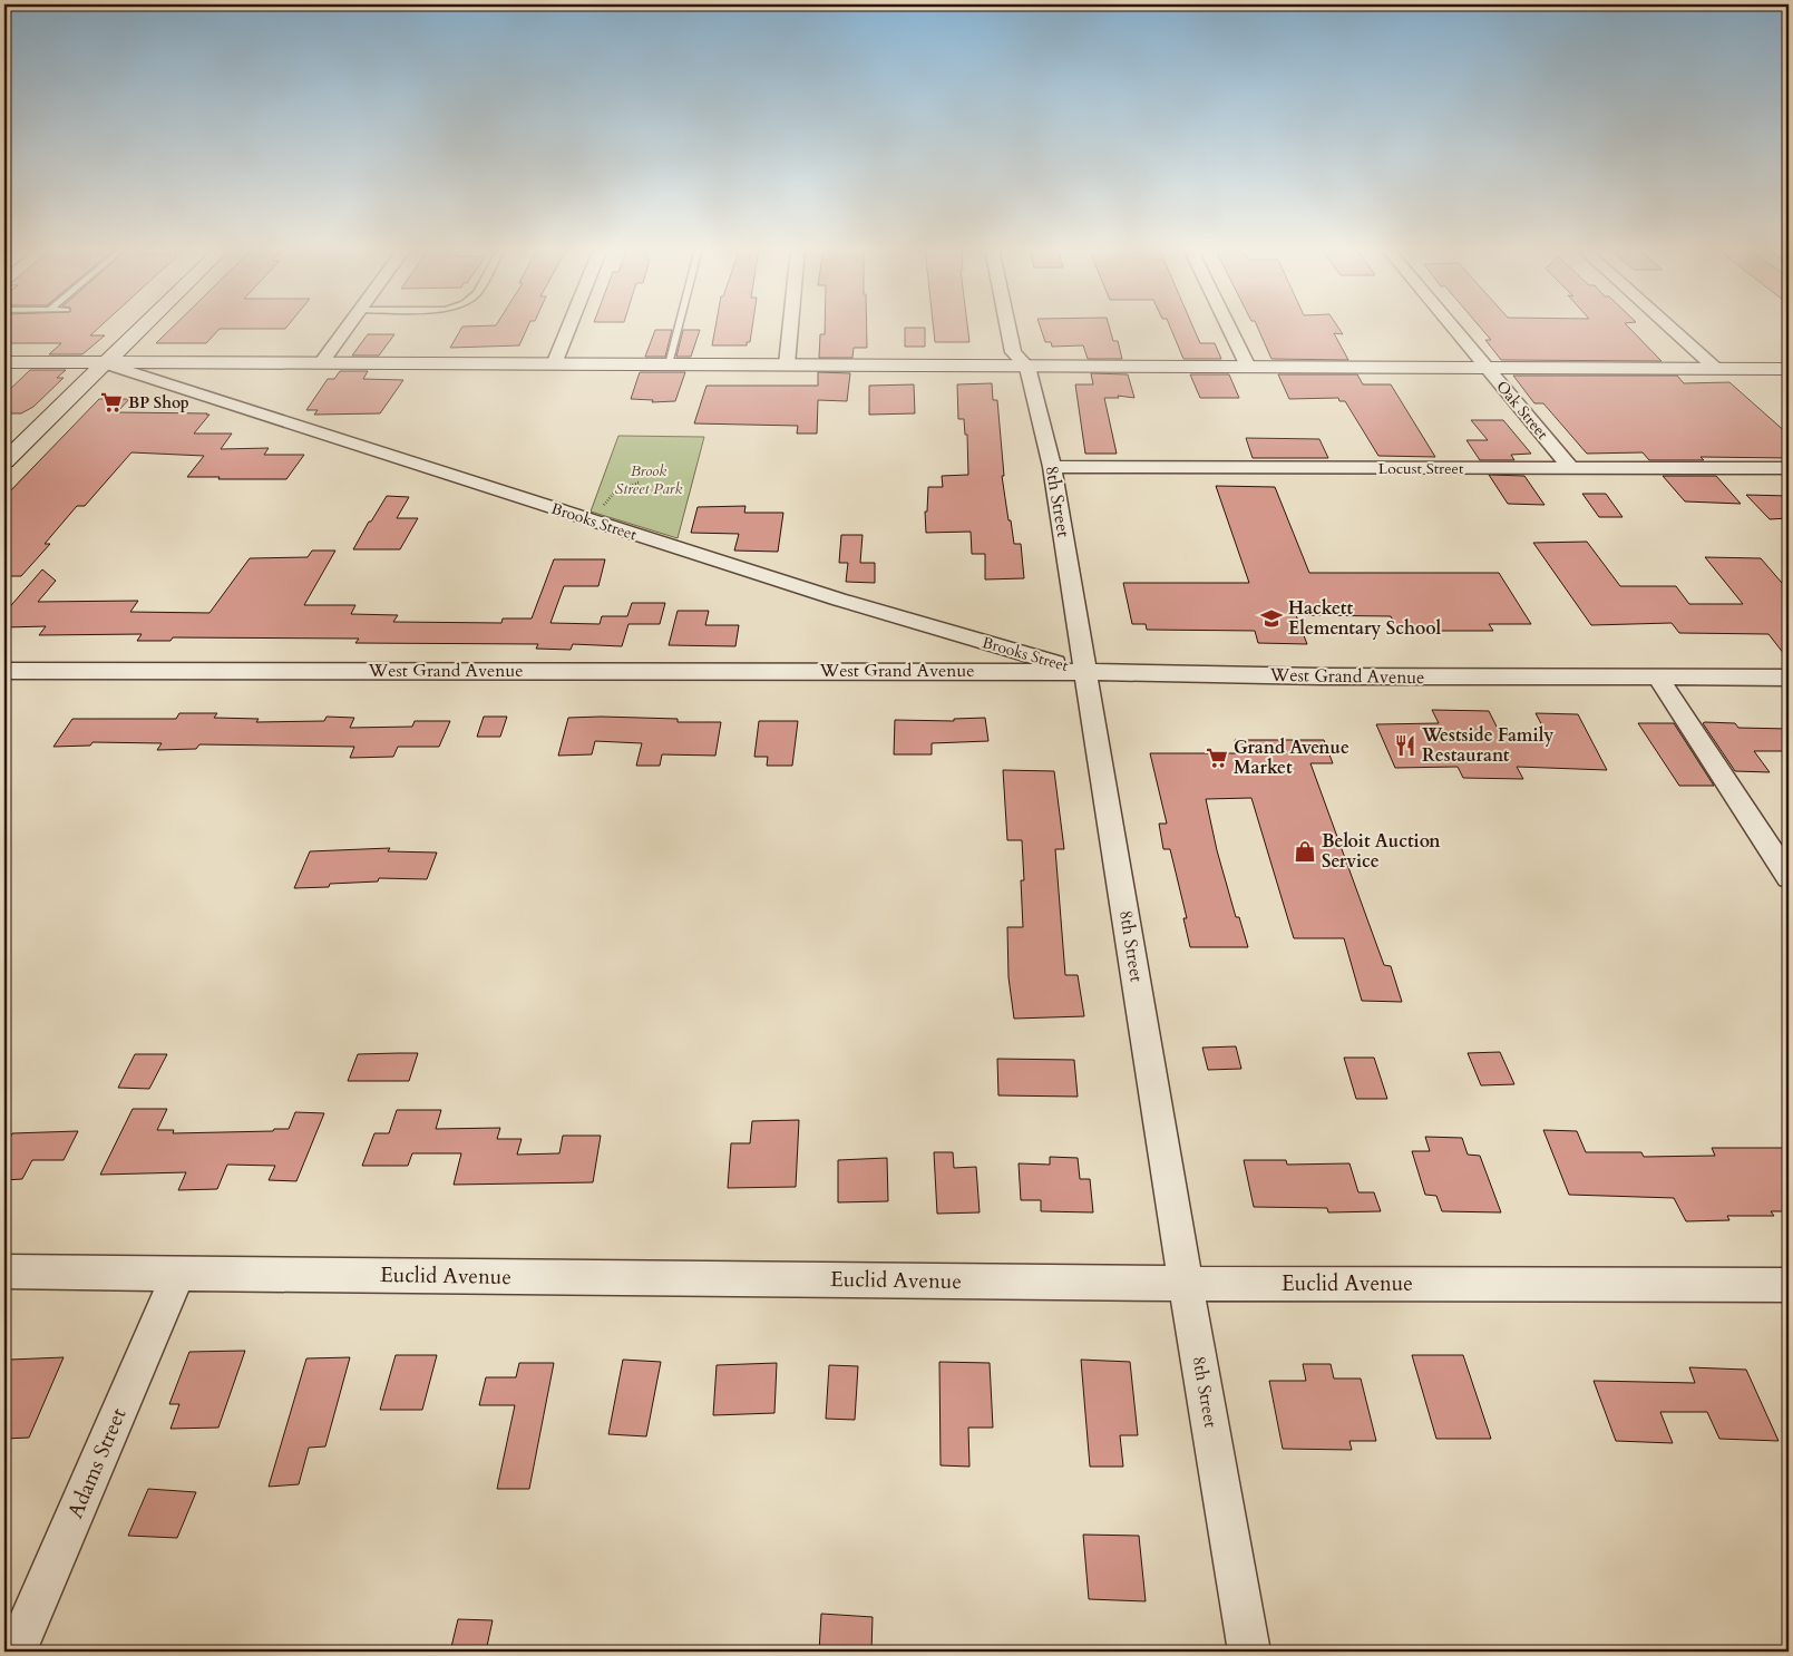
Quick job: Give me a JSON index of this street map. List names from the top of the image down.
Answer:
{
  "streets": {
    "street": [
      "Oak Street",
      "Locust Street",
      "8th Street",
      "Brooks Street",
      "West Grand Avenue",
      "Euclid Avenue",
      "Adams Street"
    ]
  },
  "crossings": [
    ["Oak Street", "Locust Street"],
    ["Locust Street", "8th Street"],
    ["8th Street", "Brooks Street"],
    ["8th Street", "West Grand Avenue"],
    ["8th Street", "Euclid Avenue"],
    ["Brooks Street", "West Grand Avenue"],
    ["Euclid Avenue", "Adams Street"]
  ],
  "parks": ["Brook Street Park"],
  "places": {
    "supermarket": ["BP Shop", "Grand Avenue Market"],
    "school or university": ["Hackett Elementary School"],
    "restaurant": ["Westside Family Restaurant"],
    "shop": ["Beloit Auction Service"]
  }
}
